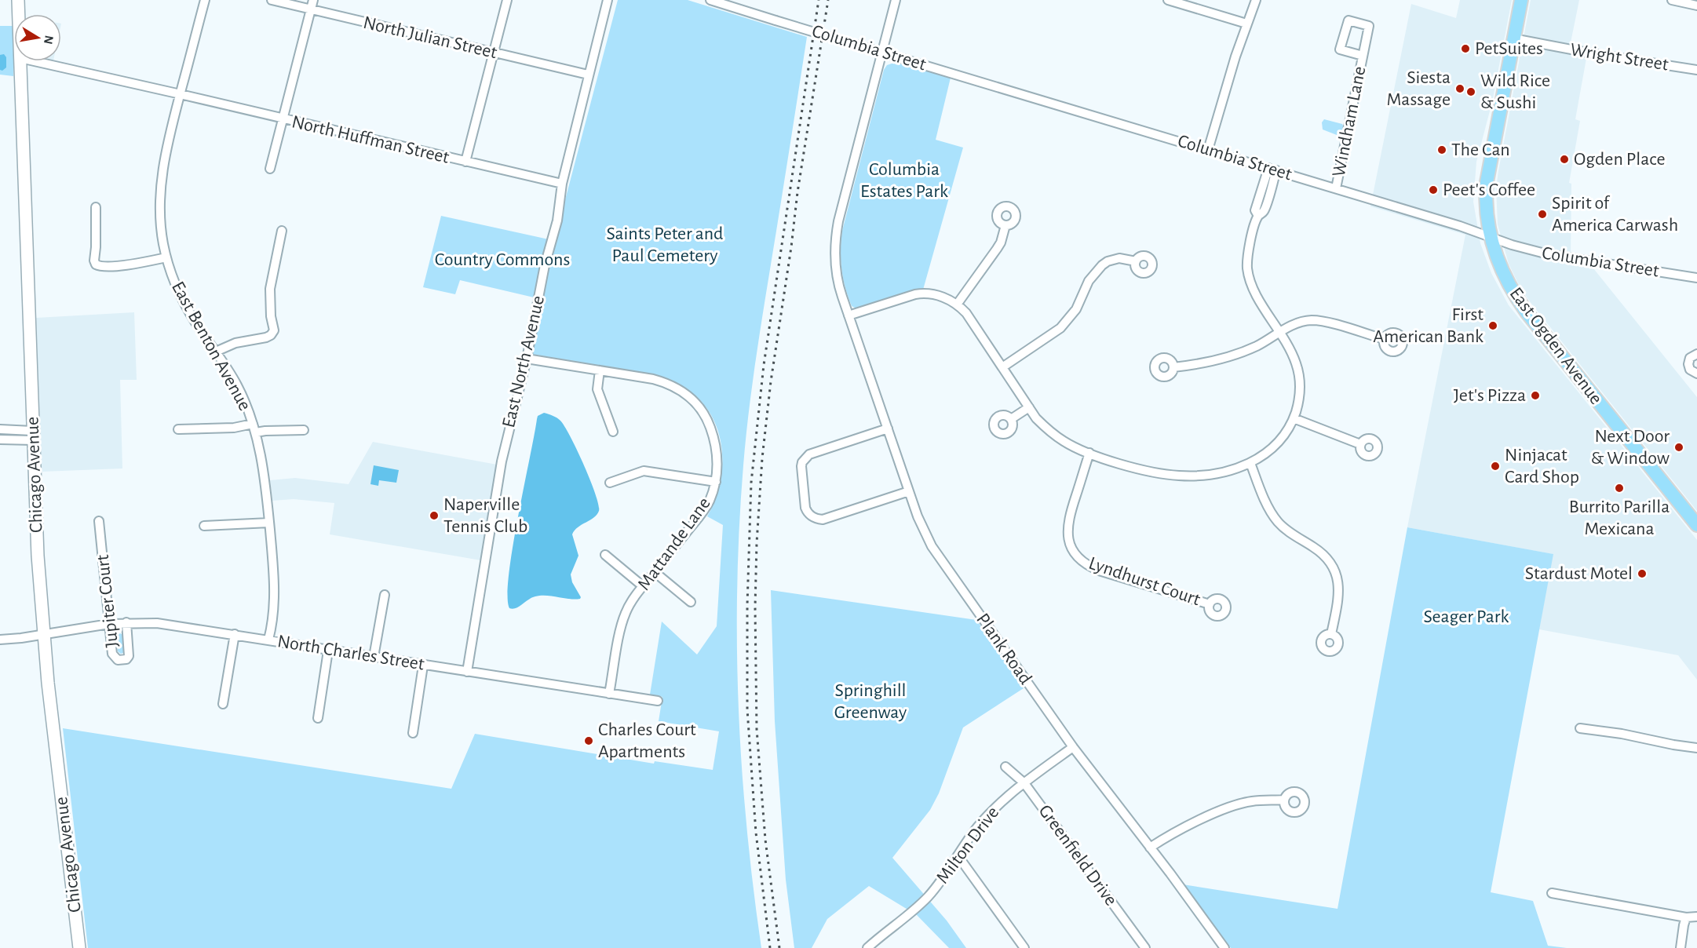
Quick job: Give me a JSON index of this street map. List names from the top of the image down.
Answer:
{
  "streets": {
    "main road": ["East Ogden Avenue", "Chicago Avenue"],
    "street": [
      "North Julian Street",
      "Columbia Street",
      "Wright Street",
      "Windham Lane",
      "North Huffman Street",
      "East Benton Avenue",
      "East North Avenue",
      "Mattande Lane",
      "Lyndhurst Court",
      "Jupiter Court",
      "Plank Road",
      "North Charles Street",
      "Milton Drive",
      "Greenfield Drive"
    ]
  },
  "crossings": [
    ["North Julian Street", "East North Avenue"],
    ["Columbia Street", "Windham Lane"],
    ["Columbia Street", "East Ogden Avenue"],
    ["Columbia Street", "Plank Road"],
    ["Wright Street", "East Ogden Avenue"],
    ["North Huffman Street", "East Benton Avenue"],
    ["North Huffman Street", "East North Avenue"],
    ["East Benton Avenue", "North Charles Street"],
    ["East North Avenue", "Mattande Lane"],
    ["East North Avenue", "North Charles Street"],
    ["Chicago Avenue", "North Charles Street"],
    ["Mattande Lane", "North Charles Street"],
    ["Jupiter Court", "North Charles Street"],
    ["Plank Road", "Milton Drive"],
    ["Milton Drive", "Greenfield Drive"]
  ],
  "parks": [
    "Columbia Estates Park",
    "Saints Peter and Paul Cemetery",
    "Country Commons",
    "Seager Park",
    "Springhill Greenway"
  ],
  "places": [
    "PetSuites",
    "Siesta Massage",
    "Wild Rice & Sushi",
    "The Can",
    "Ogden Place",
    "Peet's Coffee",
    "Spirit of America Carwash",
    "First American Bank",
    "Jet's Pizza",
    "Next Door & Window",
    "Ninjacat Card Shop",
    "Burrito Parilla Mexicana",
    "Naperville Tennis Club",
    "Stardust Motel",
    "Charles Court Apartments"
  ],
  "north": "right"
}
